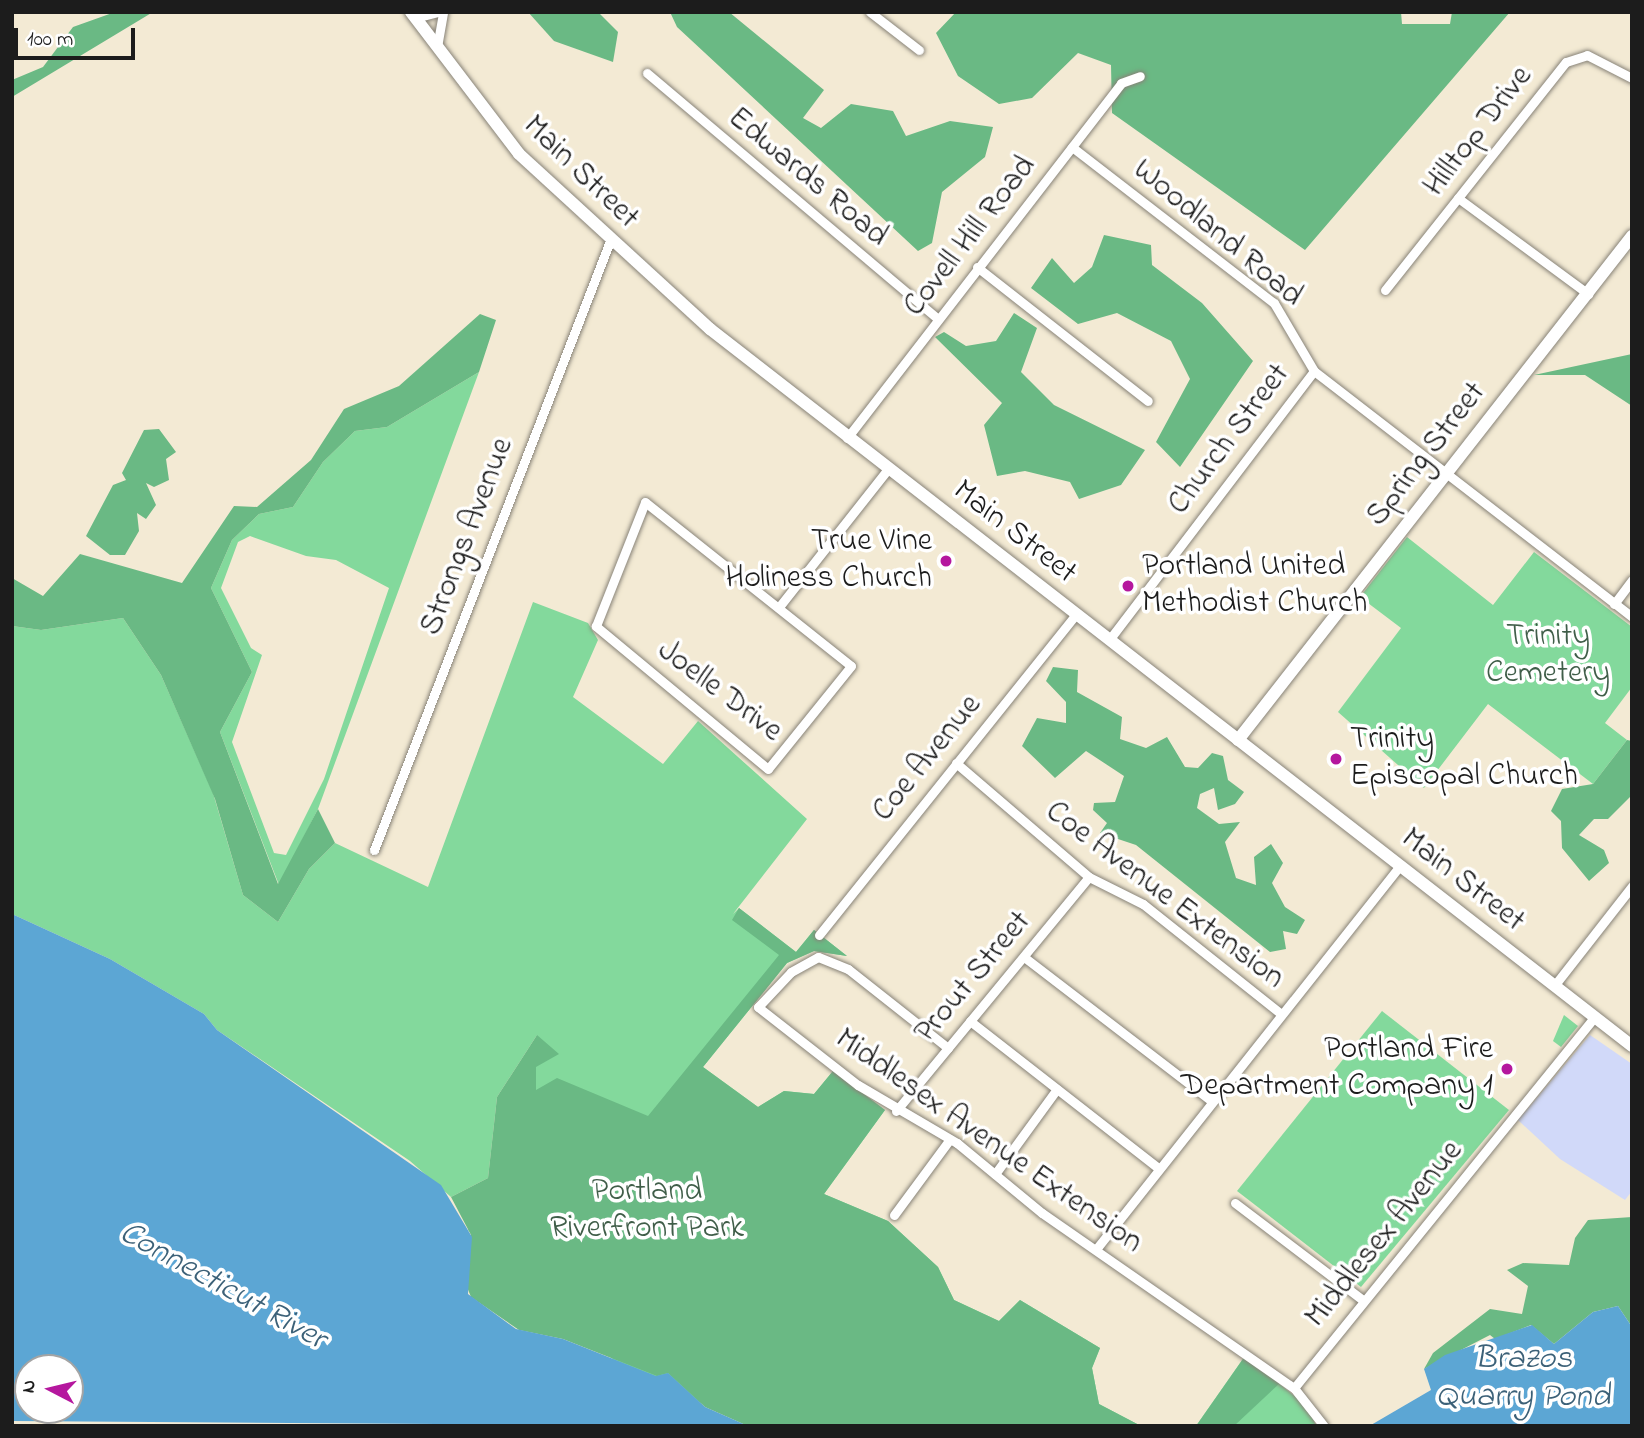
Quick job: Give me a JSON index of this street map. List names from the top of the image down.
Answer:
{
  "streets": {
    "main road": ["Main Street", "Spring Street"],
    "street": [
      "Hilltop Drive",
      "Edwards Road",
      "Woodland Road",
      "Covell Hill Road",
      "Church Street",
      "Strongs Avenue",
      "Joelle Drive",
      "Coe Avenue",
      "Coe Avenue Extension",
      "Prout Street",
      "Middlesex Avenue Extension",
      "Middlesex Avenue"
    ]
  },
  "crossings": [
    ["Main Street", "Covell Hill Road"],
    ["Main Street", "Church Street"],
    ["Main Street", "Spring Street"],
    ["Main Street", "Strongs Avenue"],
    ["Main Street", "Coe Avenue"],
    ["Main Street", "Middlesex Avenue"],
    ["Edwards Road", "Covell Hill Road"],
    ["Woodland Road", "Covell Hill Road"],
    ["Woodland Road", "Church Street"],
    ["Coe Avenue", "Coe Avenue Extension"],
    ["Coe Avenue Extension", "Prout Street"],
    ["Prout Street", "Middlesex Avenue Extension"],
    ["Middlesex Avenue Extension", "Middlesex Avenue"]
  ],
  "water": ["Connecticut River", "Brazos Quarry Pond"],
  "parks": ["Trinity Cemetery", "Portland Riverfront Park"],
  "places": [
    "True Vine Holiness Church",
    "Portland United Methodist Church",
    "Trinity Episcopal Church",
    "Portland Fire Department Company 1"
  ],
  "scale_bar": "100 m",
  "north": "left"
}
